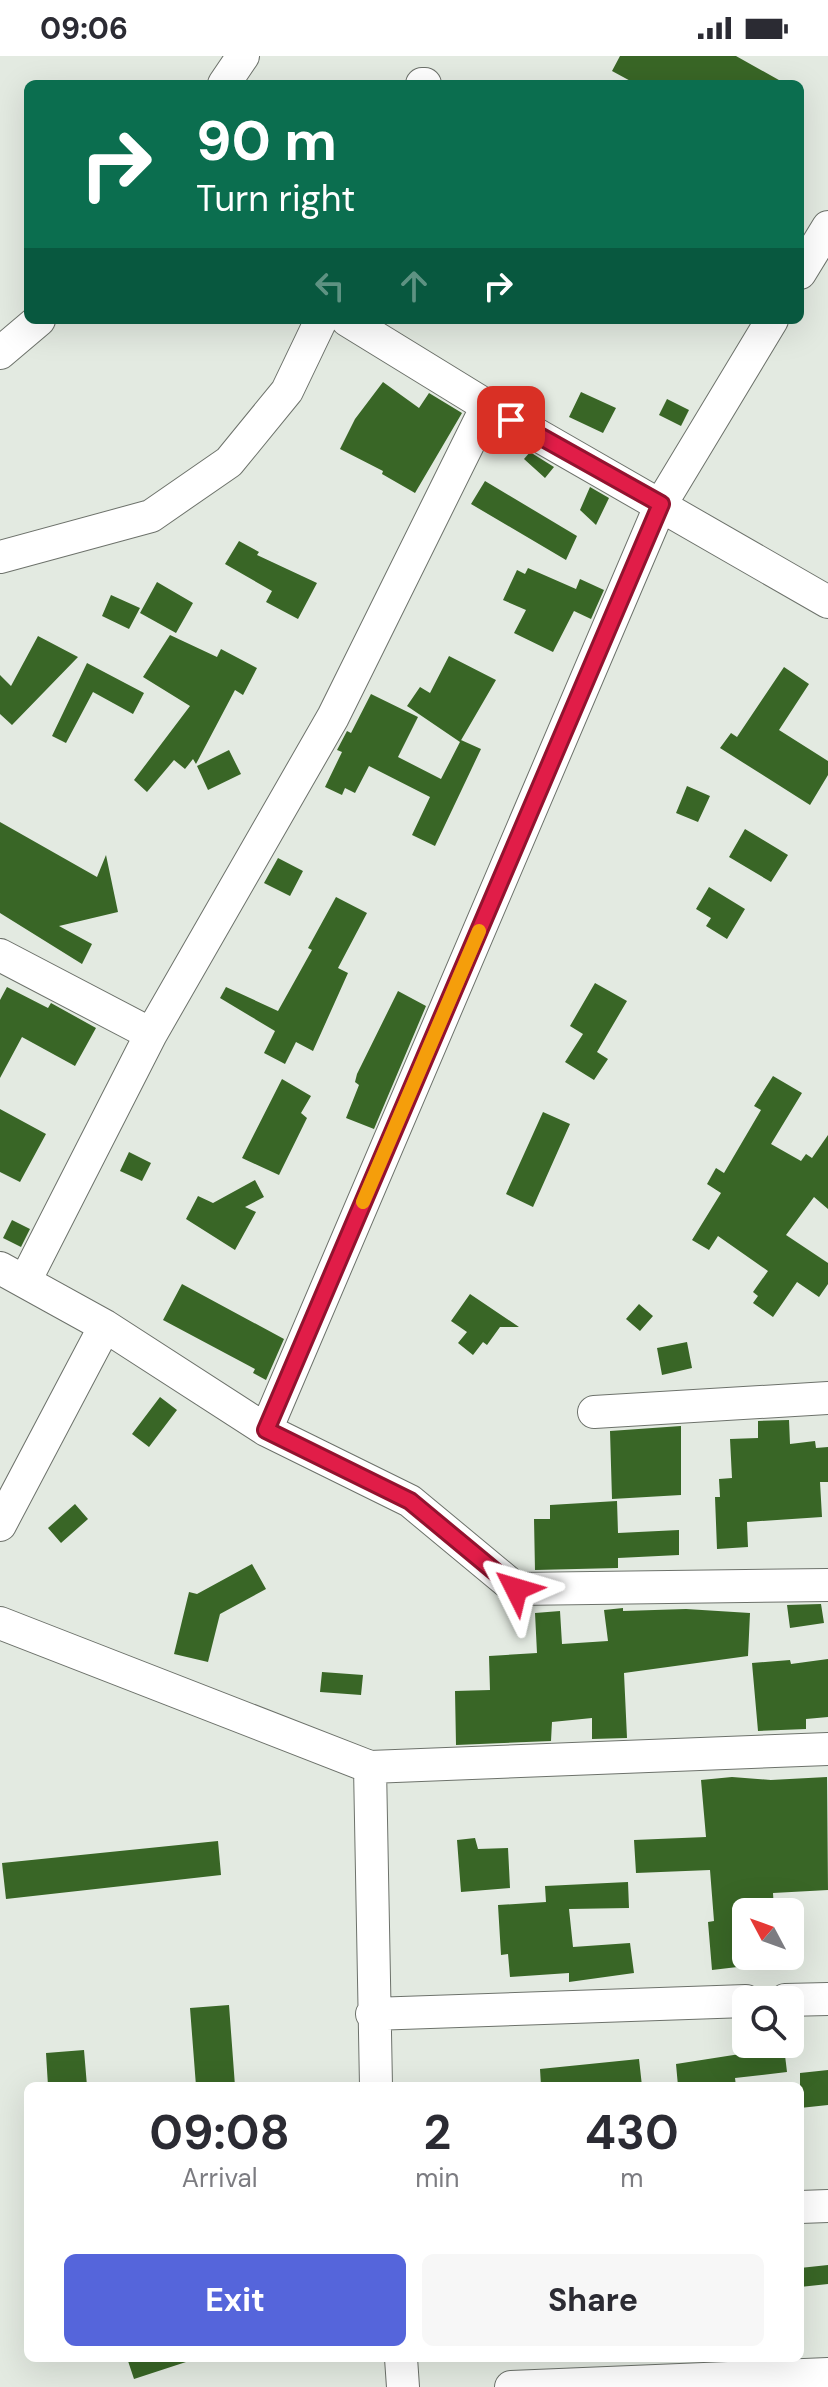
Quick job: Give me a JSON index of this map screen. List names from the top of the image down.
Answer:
{
  "north": "top left",
  "page": {
    "status": "09:06",
    "turn": ["90 m", "Turn right"],
    "eta": [
      "09:08",
      "Arrival",
      "2",
      "min",
      "430",
      "m"
    ],
    "buttons": ["Exit", "Share"]
  }
}
